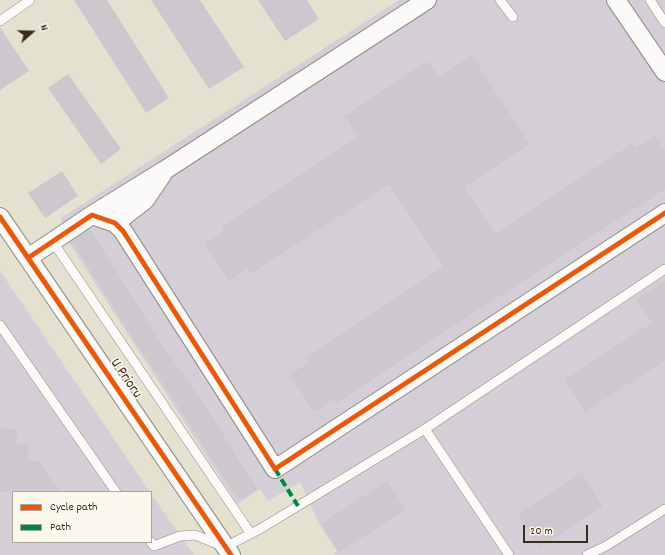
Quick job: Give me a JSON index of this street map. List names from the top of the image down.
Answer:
{
  "streets": {
    "street": ["U Prioru"]
  },
  "legend": ["Cycle path", "Path"],
  "scale_bar": "20 m",
  "north": "right"
}
